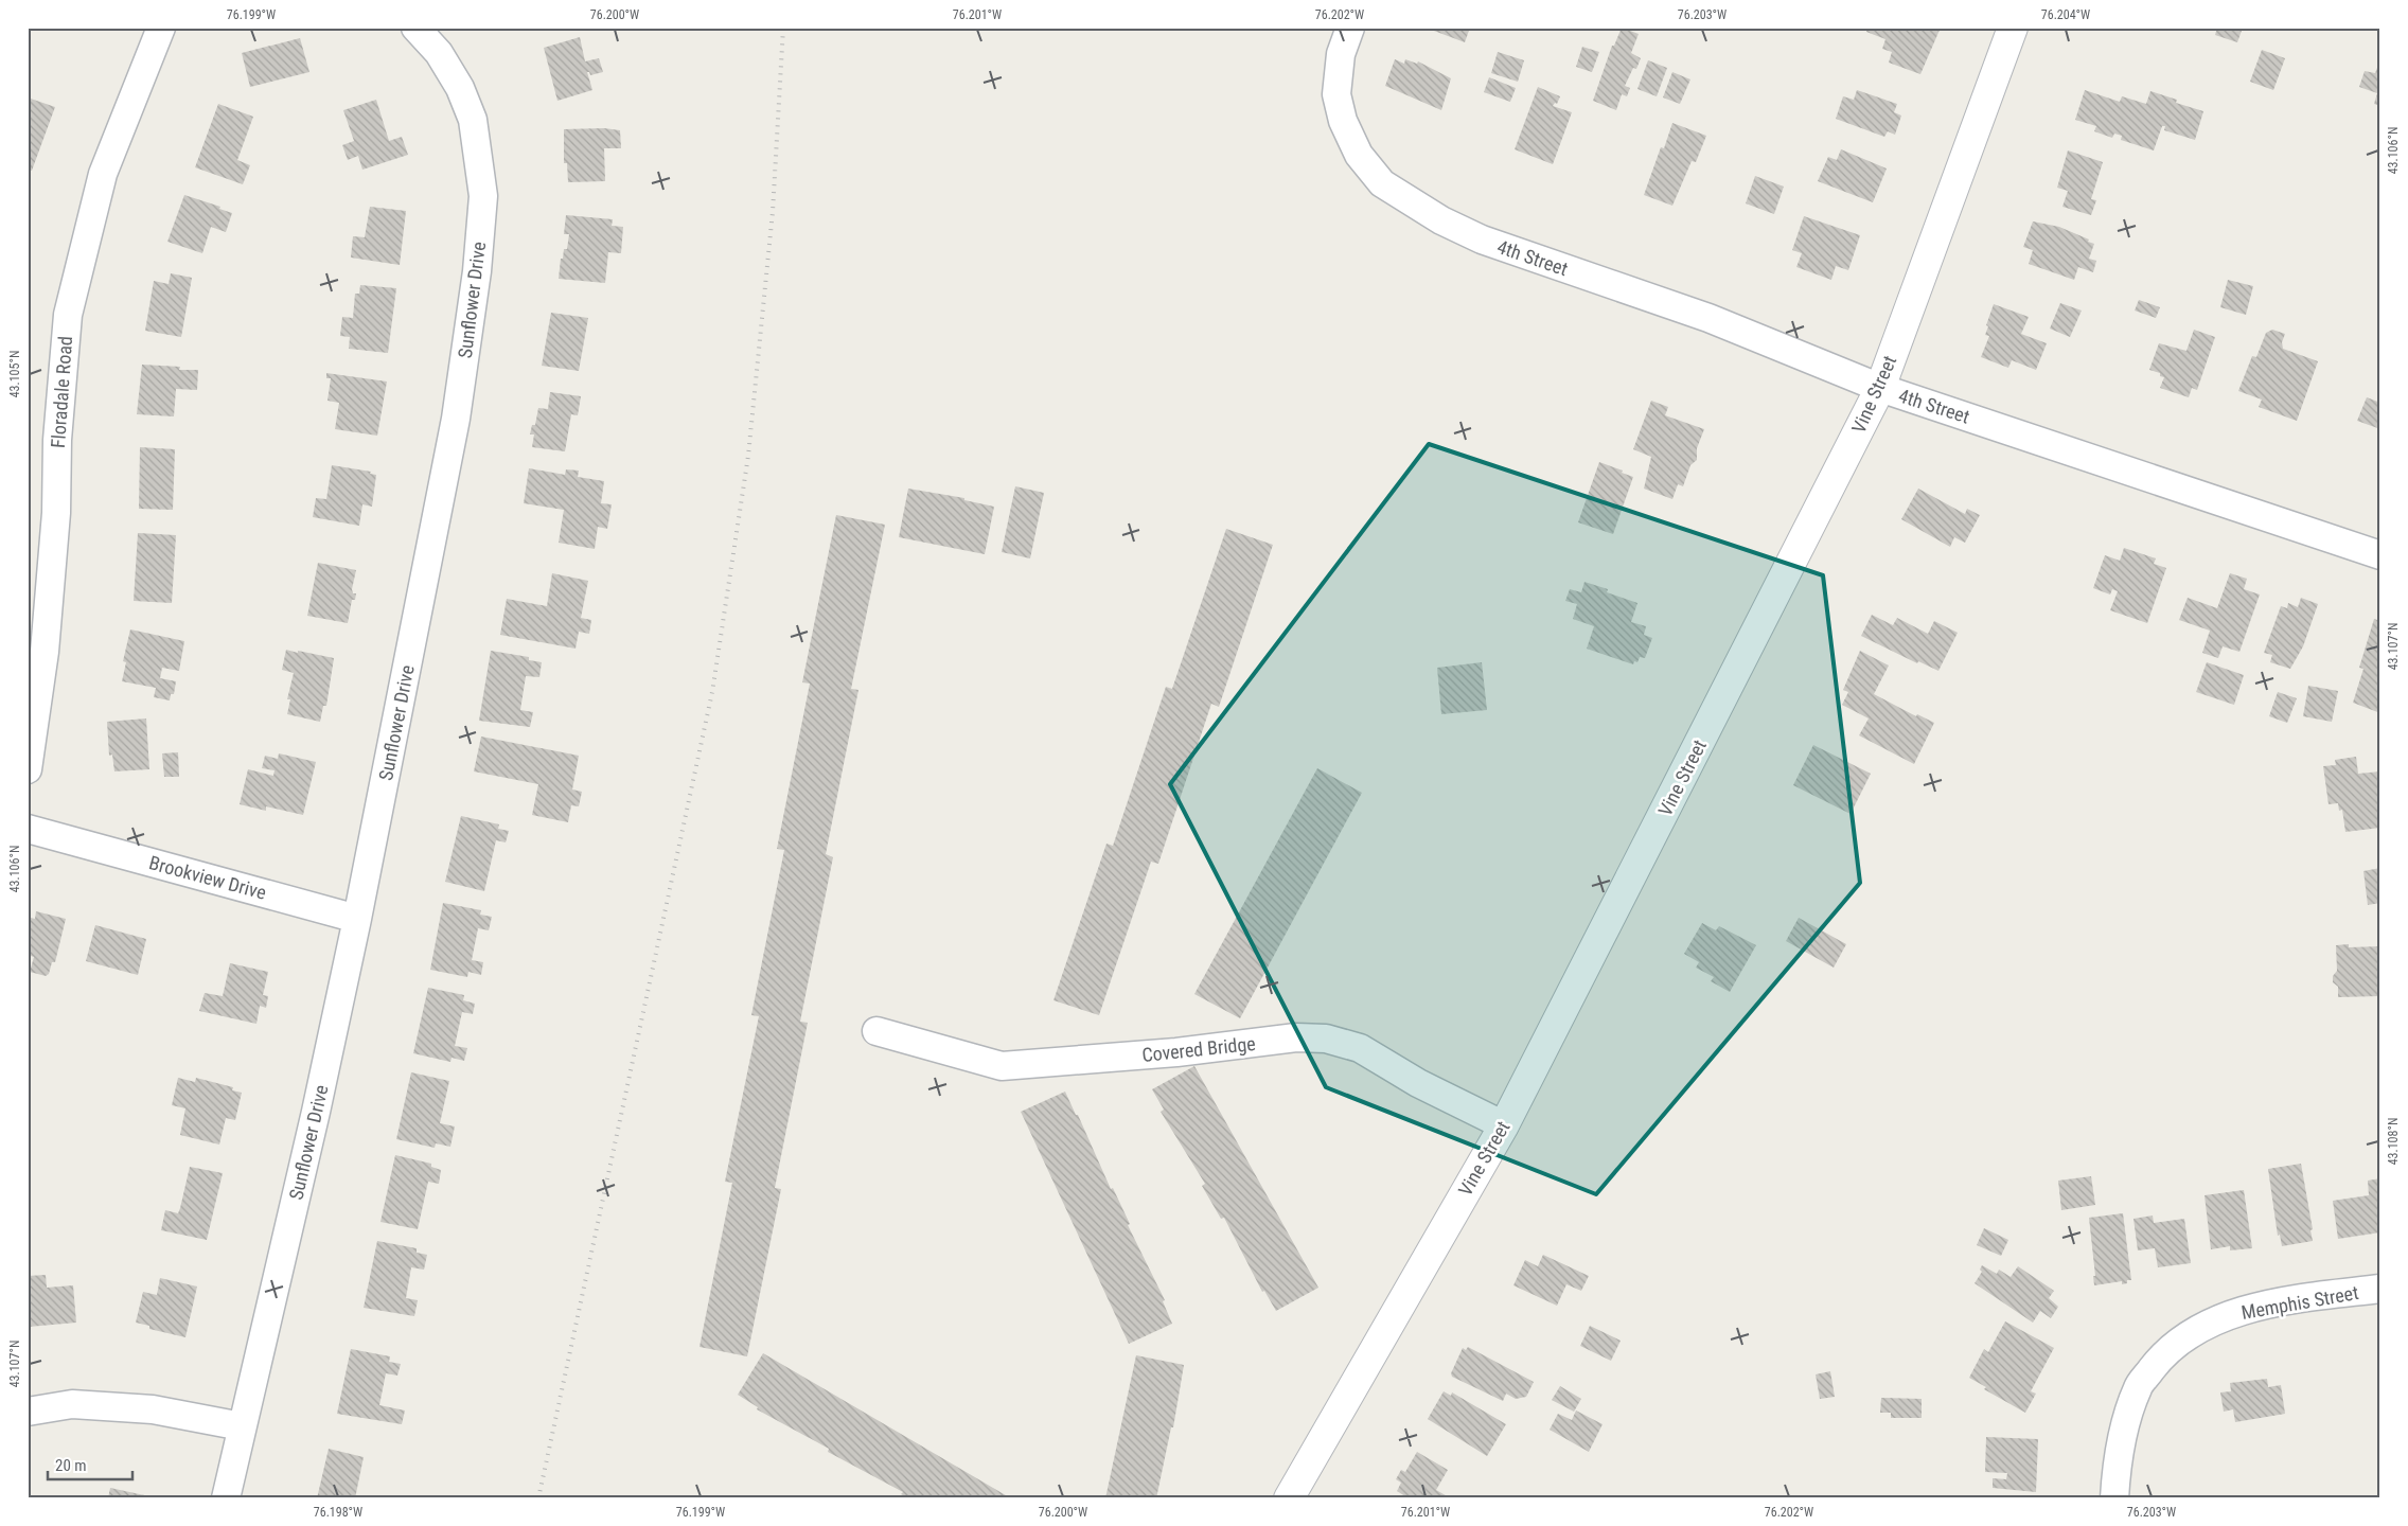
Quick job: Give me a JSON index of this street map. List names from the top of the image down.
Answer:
{
  "streets": {
    "street": [
      "4th Street",
      "Sunflower Drive",
      "Floradale Road",
      "Vine Street",
      "Brookview Drive",
      "Covered Bridge",
      "Memphis Street"
    ]
  },
  "crossings": [
    ["4th Street", "Vine Street"],
    ["Sunflower Drive", "Brookview Drive"],
    ["Vine Street", "Covered Bridge"]
  ],
  "scale_bar": "20 m",
  "coordinates": [
    "76.199°W",
    "76.200°W",
    "76.201°W",
    "76.202°W",
    "76.203°W",
    "76.204°W",
    "43.106°N",
    "43.105°N",
    "43.107°N",
    "43.108°N",
    "76.198°W"
  ]
}
